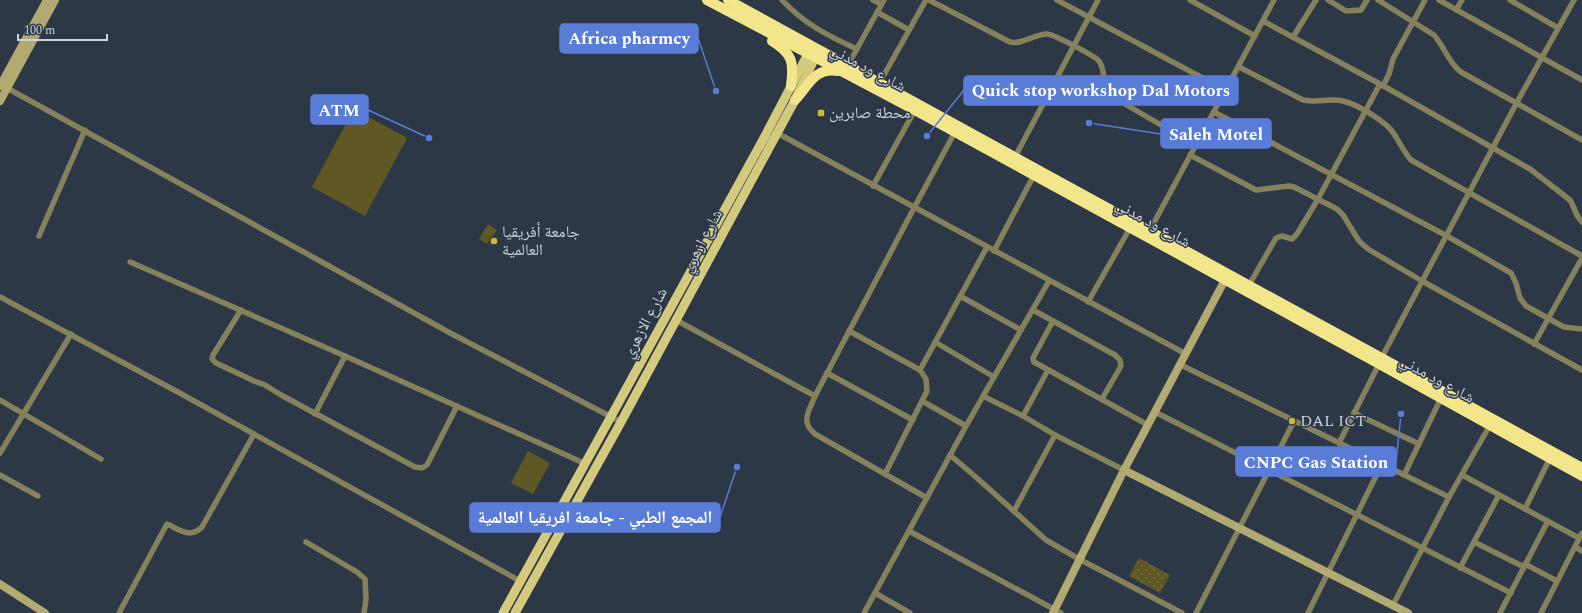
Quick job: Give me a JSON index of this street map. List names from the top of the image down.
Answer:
{
  "streets": {
    "highway": ["شارع ود مدني"],
    "main road": ["شارع ازهري", "شارع الازهري"]
  },
  "crossings": [
    ["شارع ود مدني", "شارع ازهري"],
    ["شارع ود مدني", "شارع الازهري"],
    ["شارع ازهري", "شارع الازهري"]
  ],
  "places": {
    "other": [
      "Africa pharmcy",
      "Saleh Motel",
      "Quick stop workshop Dal Motors",
      "ATM",
      "جامعة أفريقيا العالمية",
      "CNPC Gas Station",
      "DAL ICT",
      "المجمع الطبي - جامعة افريقيا العالمية"
    ],
    "transit": ["محطة صابرين"]
  },
  "scale_bar": "100 m"
}
